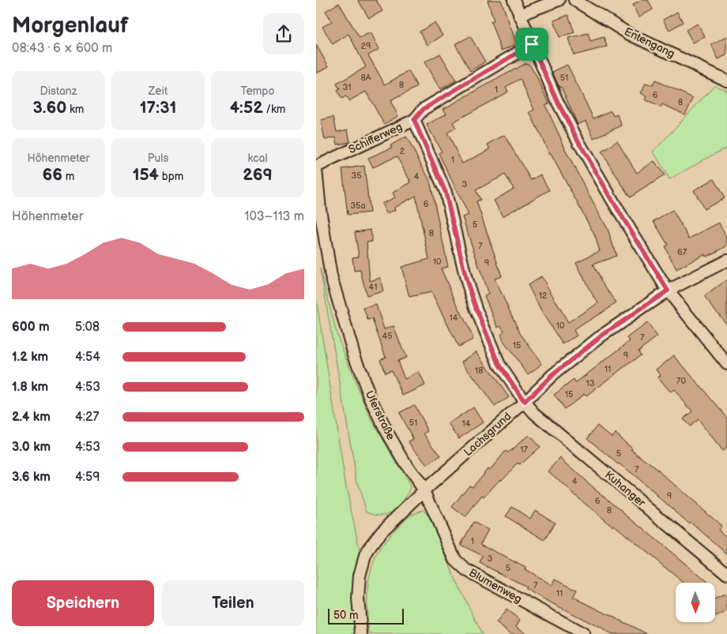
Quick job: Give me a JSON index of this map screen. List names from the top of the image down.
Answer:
{
  "streets": {
    "street": [
      "Entengang",
      "Schifferweg",
      "Uferstraße",
      "Lachsgrund",
      "Kuhanger",
      "Blumenweg"
    ]
  },
  "crossings": [
    ["Schifferweg", "Kuhanger"],
    ["Uferstraße", "Lachsgrund"],
    ["Uferstraße", "Blumenweg"],
    ["Lachsgrund", "Kuhanger"],
    ["Lachsgrund", "Blumenweg"]
  ],
  "house_numbers": [
    "29",
    "8A",
    "51",
    "8",
    "31",
    "1",
    "6",
    "8",
    "2",
    "1",
    "35",
    "4",
    "3",
    "6",
    "35a",
    "5",
    "8",
    "7",
    "67",
    "10",
    "9",
    "41",
    "12",
    "14",
    "10",
    "45",
    "7",
    "15",
    "9",
    "11",
    "18",
    "70",
    "13",
    "15",
    "51",
    "14",
    "17",
    "5",
    "7",
    "4",
    "9",
    "6",
    "8",
    "1",
    "3",
    "5",
    "7",
    "11"
  ],
  "scale_bar": "50 m",
  "north": "bottom",
  "page": {
    "heading": ["Morgenlauf", "08:43 · 6 × 600 m"],
    "stats": [
      ["Distanz", "3.60 km"],
      ["Zeit", "17:31"],
      ["Tempo", "4:52 /km"],
      ["Höhenmeter", "66 m"],
      ["Puls", "154 bpm"],
      ["kcal", "269"]
    ],
    "chart": ["Höhenmeter", "103–113 m"],
    "list": [
      {
        "name": "600 m",
        "note": "5:08"
      },
      {
        "name": "1.2 km",
        "note": "4:54"
      },
      {
        "name": "1.8 km",
        "note": "4:53"
      },
      {
        "name": "2.4 km",
        "note": "4:27"
      },
      {
        "name": "3.0 km",
        "note": "4:53"
      },
      {
        "name": "3.6 km",
        "note": "4:59"
      }
    ],
    "buttons": ["Speichern", "Teilen"],
    "scale": "50 m"
  }
}
